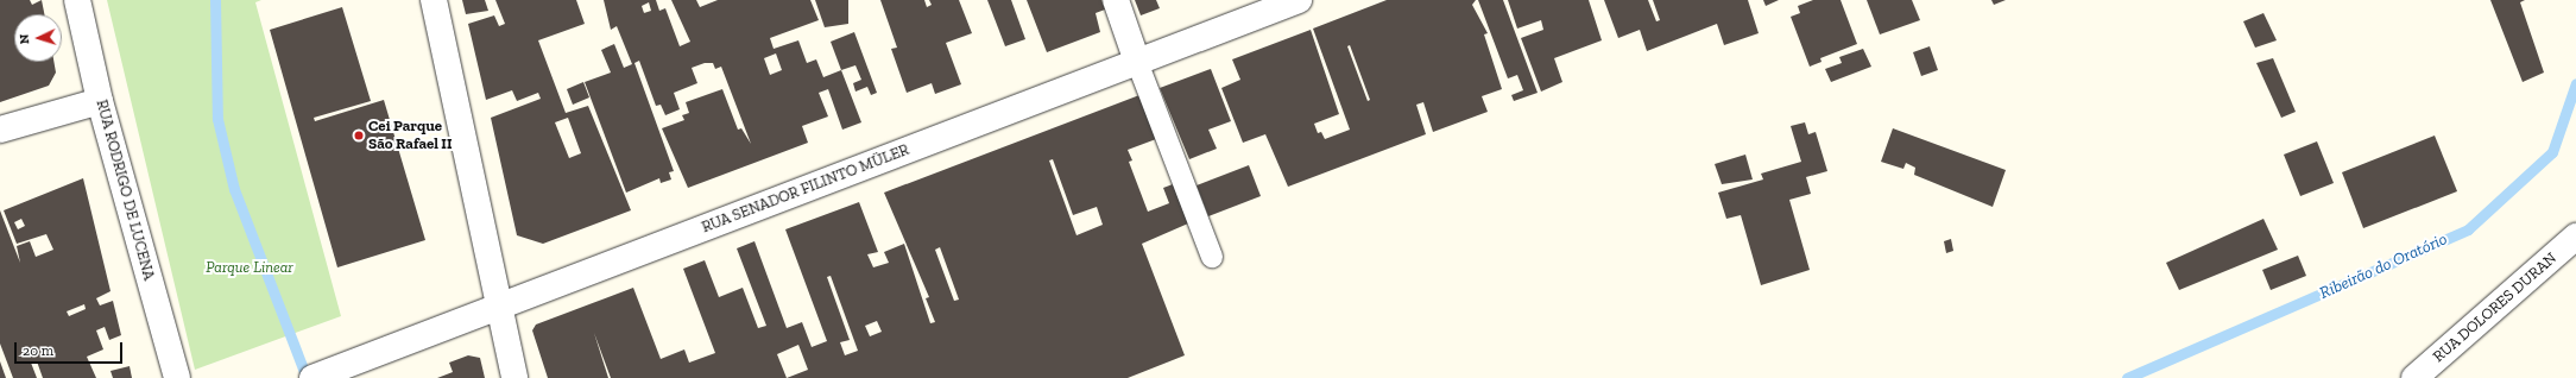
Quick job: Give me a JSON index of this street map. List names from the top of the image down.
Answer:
{
  "streets": {
    "street": ["RUA SENADOR FILINTO MÜLER", "RUA RODRIGO DE LUCENA", "RUA DOLORES DURAN"]
  },
  "water": ["Ribeirão do Oratório"],
  "parks": ["Parque Linear"],
  "places": ["Cei Parque São Rafael II"],
  "scale_bar": "20 m",
  "north": "left"
}
